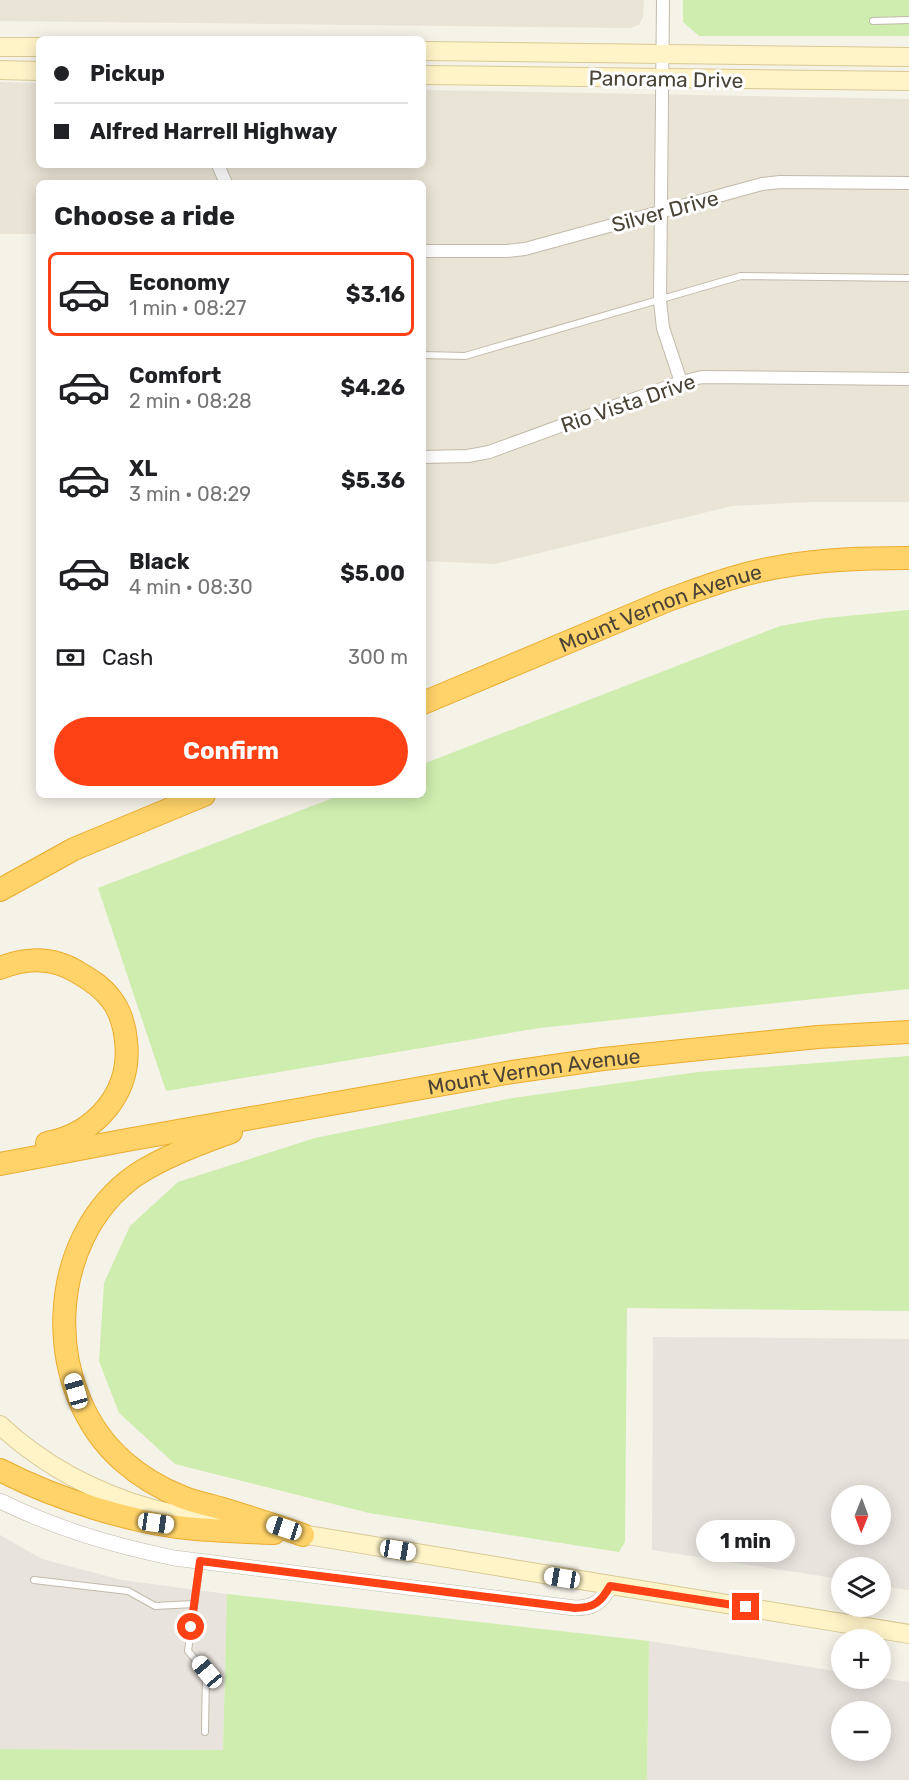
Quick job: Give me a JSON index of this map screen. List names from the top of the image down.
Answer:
{
  "streets": {
    "highway": ["Mount Vernon Avenue"],
    "main road": ["Panorama Drive"],
    "street": ["Silver Drive", "Rio Vista Drive"]
  },
  "north": "bottom",
  "page": {
    "banner": ["Pickup", "Alfred Harrell Highway"],
    "heading": "Choose a ride",
    "list": [
      {
        "name": "Economy",
        "note": "1 min · 08:27",
        "value": "$3.16"
      },
      {
        "name": "Comfort",
        "note": "2 min · 08:28",
        "value": "$4.26"
      },
      {
        "name": "XL",
        "note": "3 min · 08:29",
        "value": "$5.36"
      },
      {
        "name": "Black",
        "note": "4 min · 08:30",
        "value": "$5.00"
      }
    ],
    "pay": ["Cash", "300 m"],
    "buttons": "Confirm",
    "map_buttons": ["+", "−"],
    "bubble": "1 min"
  }
}
